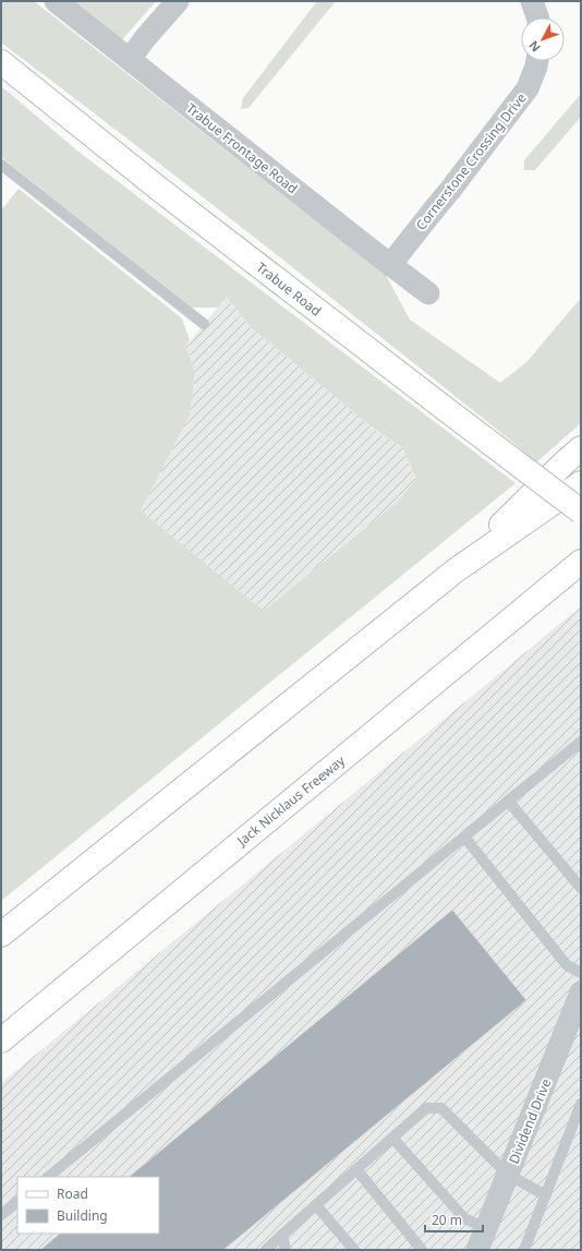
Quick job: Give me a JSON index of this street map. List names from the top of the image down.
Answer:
{
  "streets": {
    "main road": ["Trabue Road", "Jack Nicklaus Freeway"],
    "street": ["Trabue Frontage Road", "Cornerstone Crossing Drive", "Dividend Drive"]
  },
  "crossings": [
    ["Trabue Frontage Road", "Cornerstone Crossing Drive"]
  ],
  "legend": ["Road", "Building"],
  "scale_bar": "20 m",
  "north": "bottom left"
}
